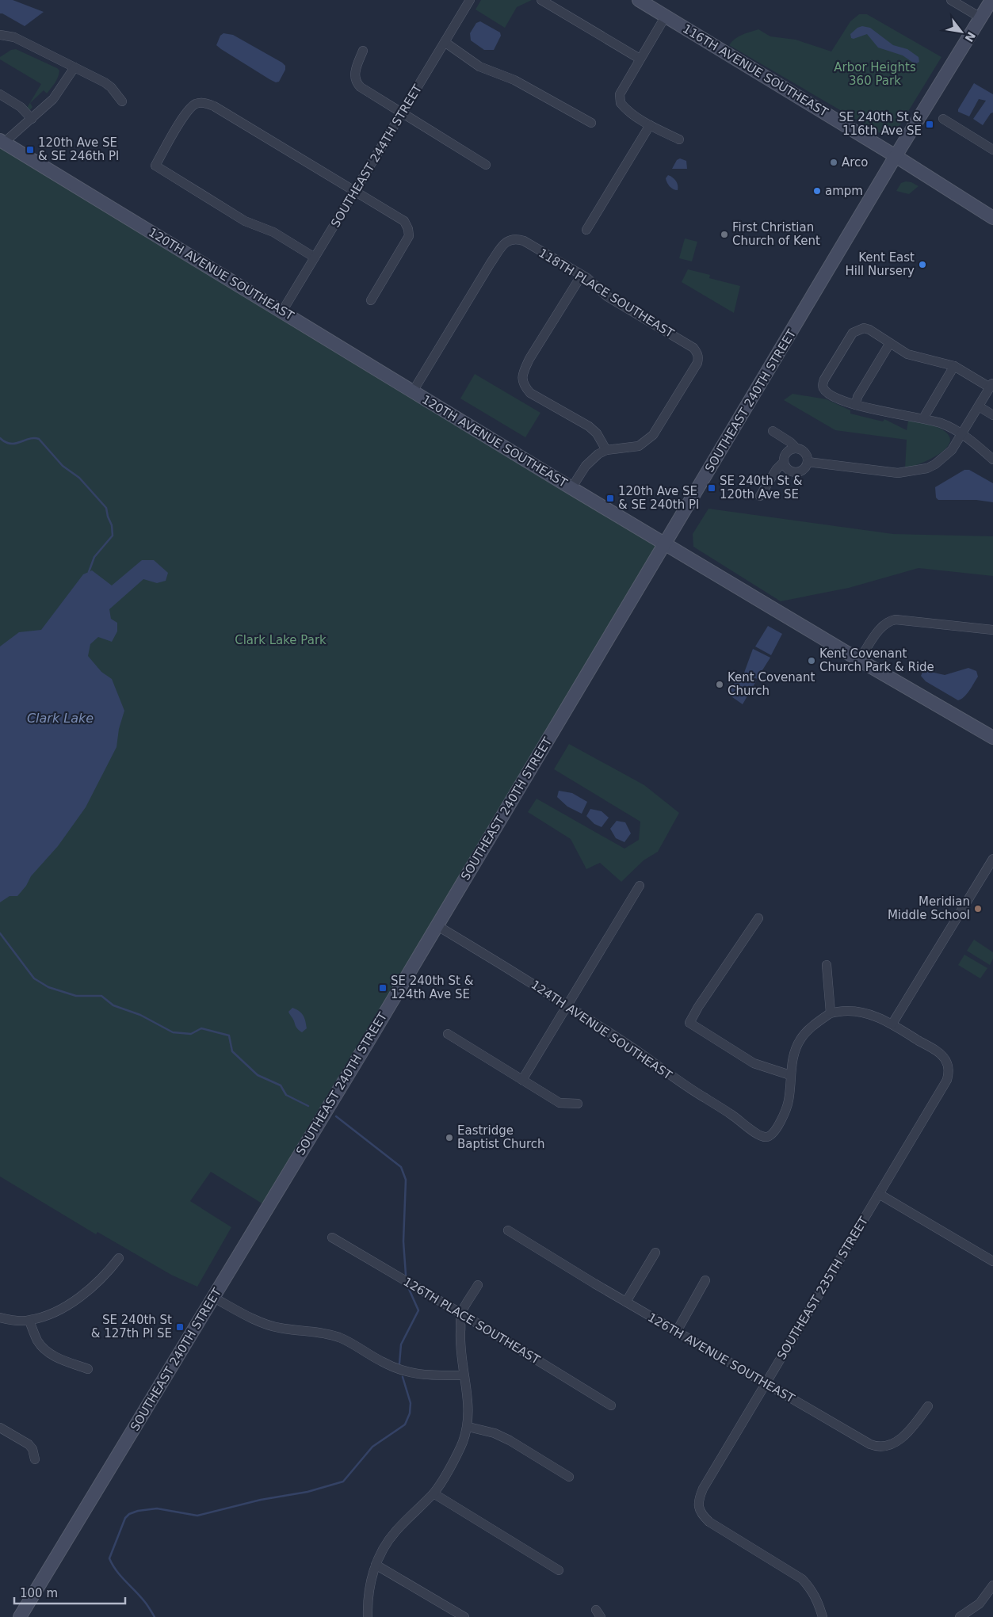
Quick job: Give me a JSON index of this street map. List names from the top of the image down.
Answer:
{
  "streets": {
    "main road": ["116TH AVENUE SOUTHEAST", "120TH AVENUE SOUTHEAST", "SOUTHEAST 240TH STREET"],
    "street": [
      "SOUTHEAST 244TH STREET",
      "118TH PLACE SOUTHEAST",
      "124TH AVENUE SOUTHEAST",
      "SOUTHEAST 235TH STREET",
      "126TH PLACE SOUTHEAST",
      "126TH AVENUE SOUTHEAST"
    ]
  },
  "crossings": [
    ["116TH AVENUE SOUTHEAST", "SOUTHEAST 240TH STREET"],
    ["SOUTHEAST 244TH STREET", "120TH AVENUE SOUTHEAST"],
    ["120TH AVENUE SOUTHEAST", "118TH PLACE SOUTHEAST"],
    ["120TH AVENUE SOUTHEAST", "SOUTHEAST 240TH STREET"],
    ["SOUTHEAST 240TH STREET", "124TH AVENUE SOUTHEAST"],
    ["SOUTHEAST 235TH STREET", "126TH AVENUE SOUTHEAST"]
  ],
  "water": ["Clark Lake"],
  "parks": ["Arbor Heights 360 Park", "Clark Lake Park"],
  "places": {
    "transit": [
      "SE 240th St & 116th Ave SE",
      "120th Ave SE & SE 246th Pl",
      "SE 240th St & 120th Ave SE",
      "120th Ave SE & SE 240th Pl",
      "SE 240th St & 124th Ave SE",
      "SE 240th St & 127th Pl SE"
    ],
    "other": [
      "Arco",
      "ampm",
      "First Christian Church of Kent",
      "Kent East Hill Nursery",
      "Kent Covenant Church Park & Ride",
      "Kent Covenant Church",
      "Meridian Middle School",
      "Eastridge Baptist Church"
    ]
  },
  "scale_bar": "100 m",
  "north": "bottom right"
}
